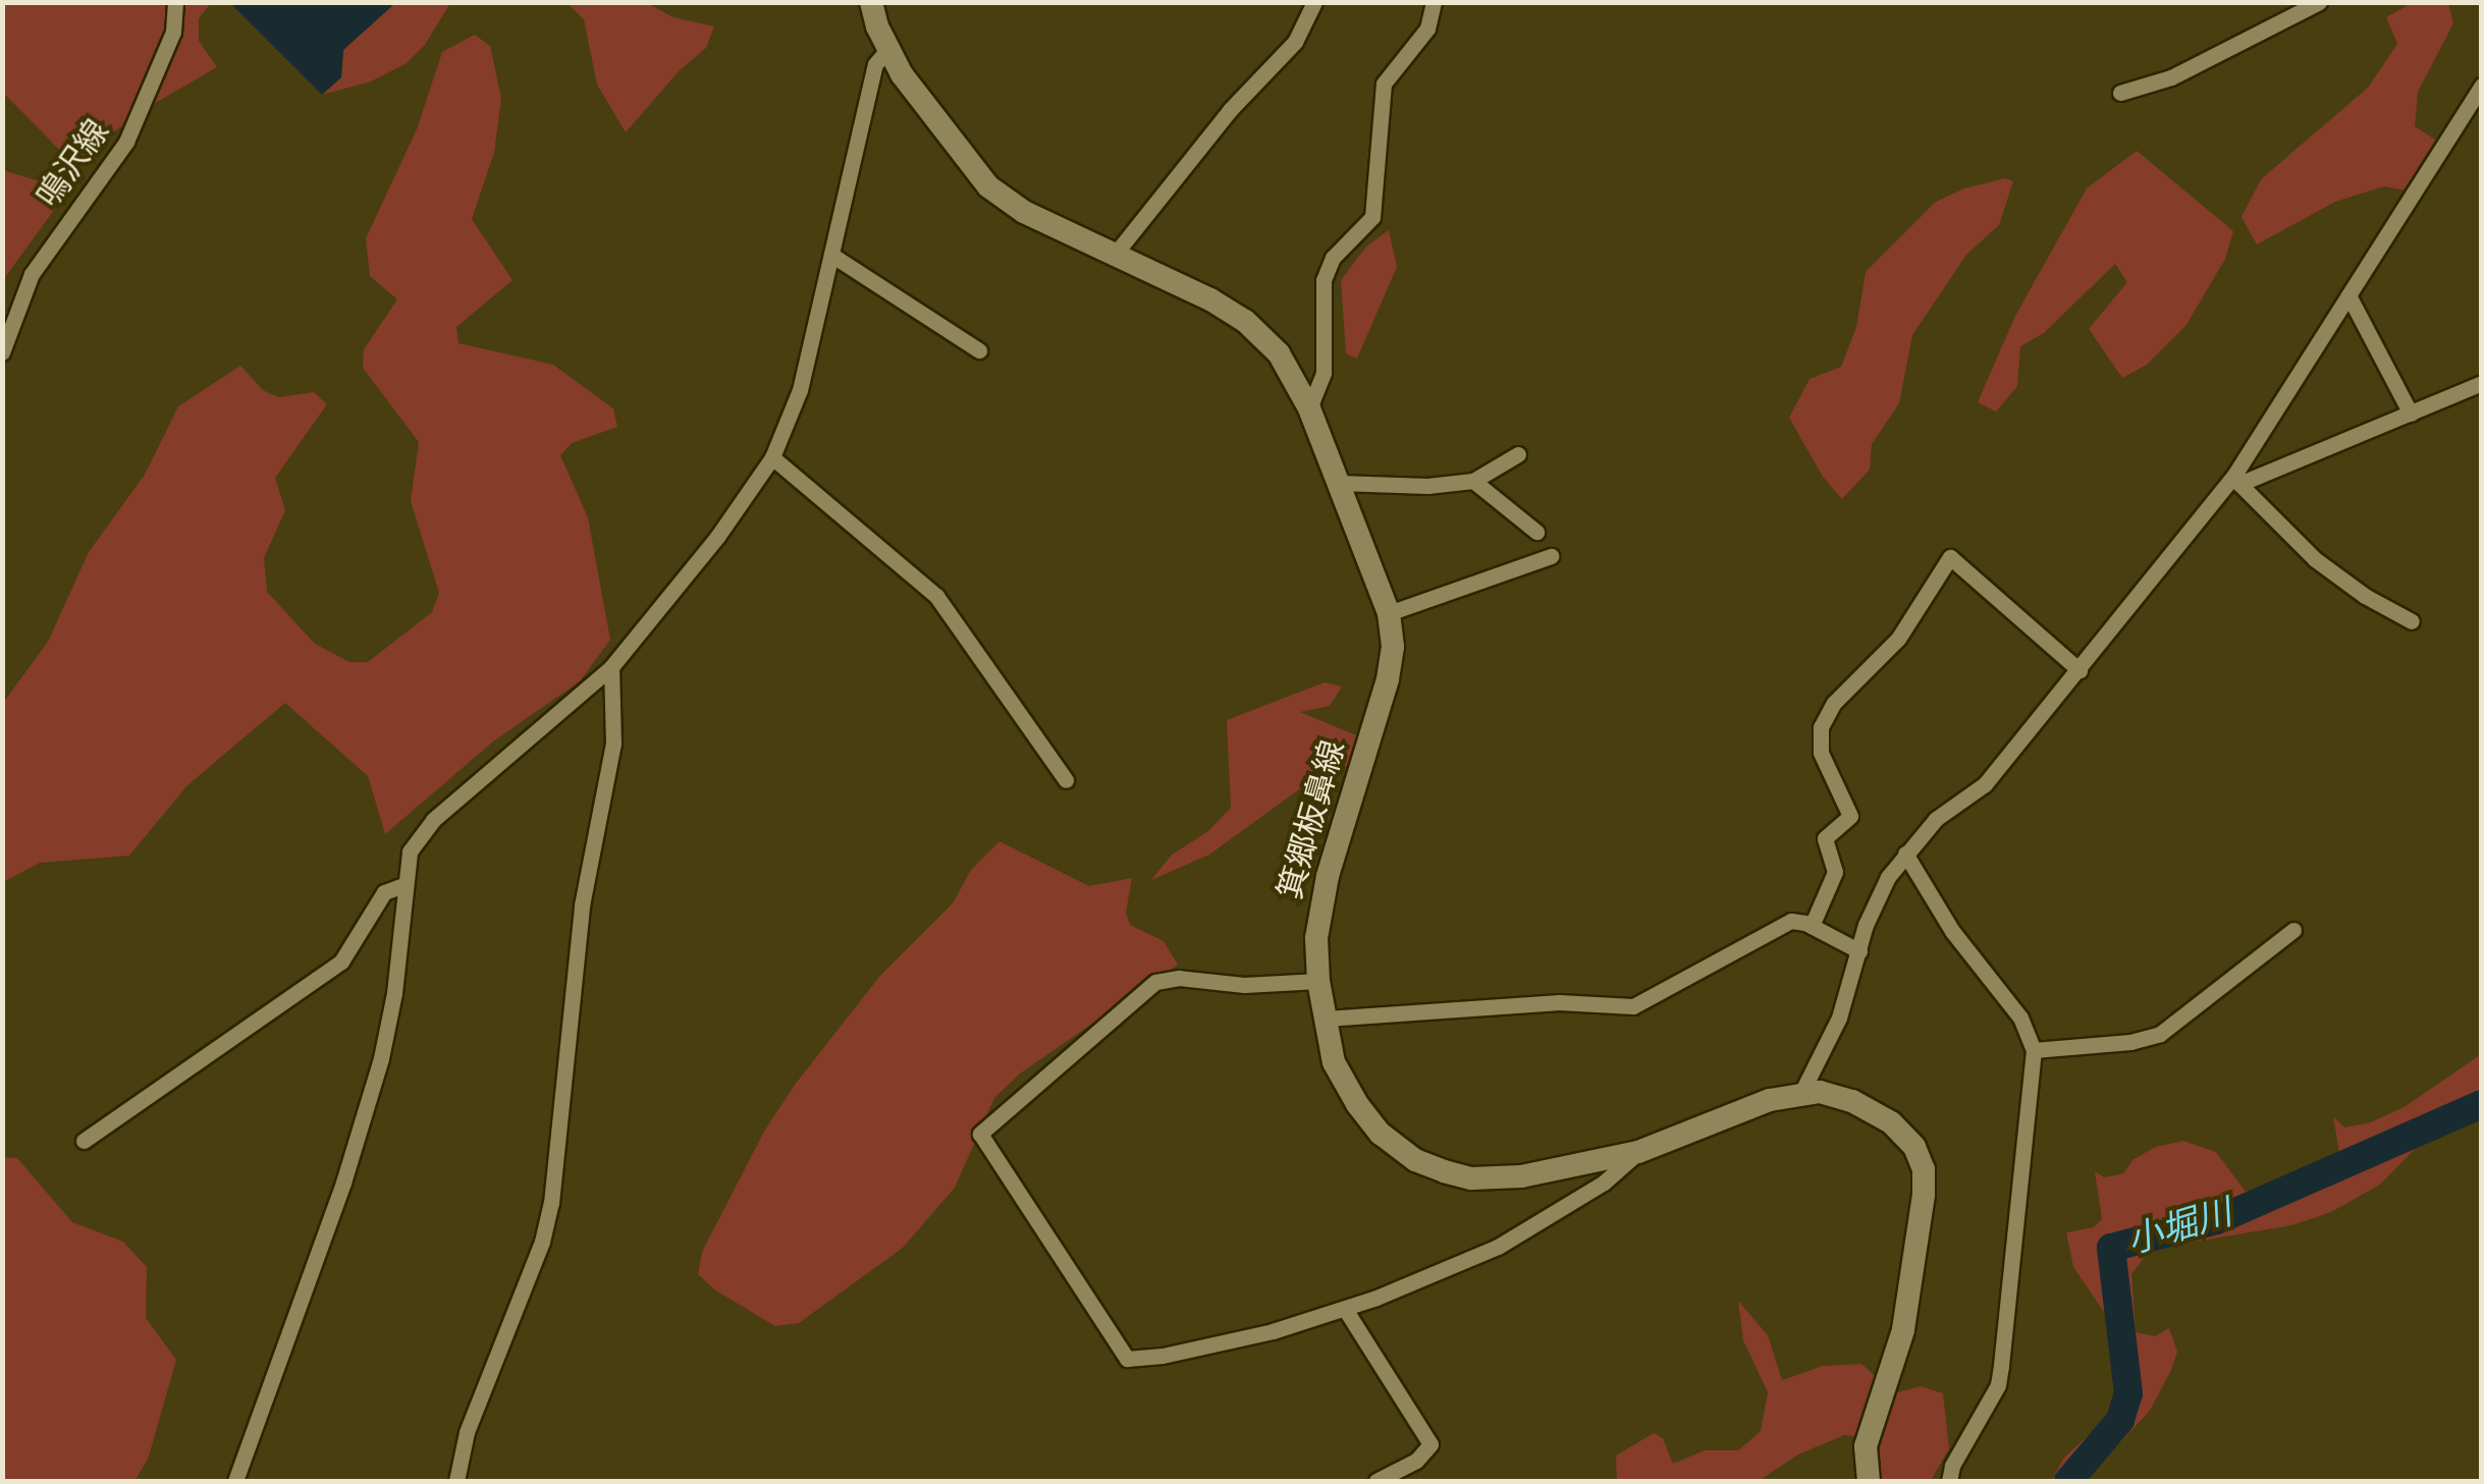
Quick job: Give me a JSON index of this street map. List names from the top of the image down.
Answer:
{
  "streets": {
    "main road": ["箕郷板鼻線"],
    "street": ["鳴沢線"]
  },
  "water": ["小堀川"]
}
